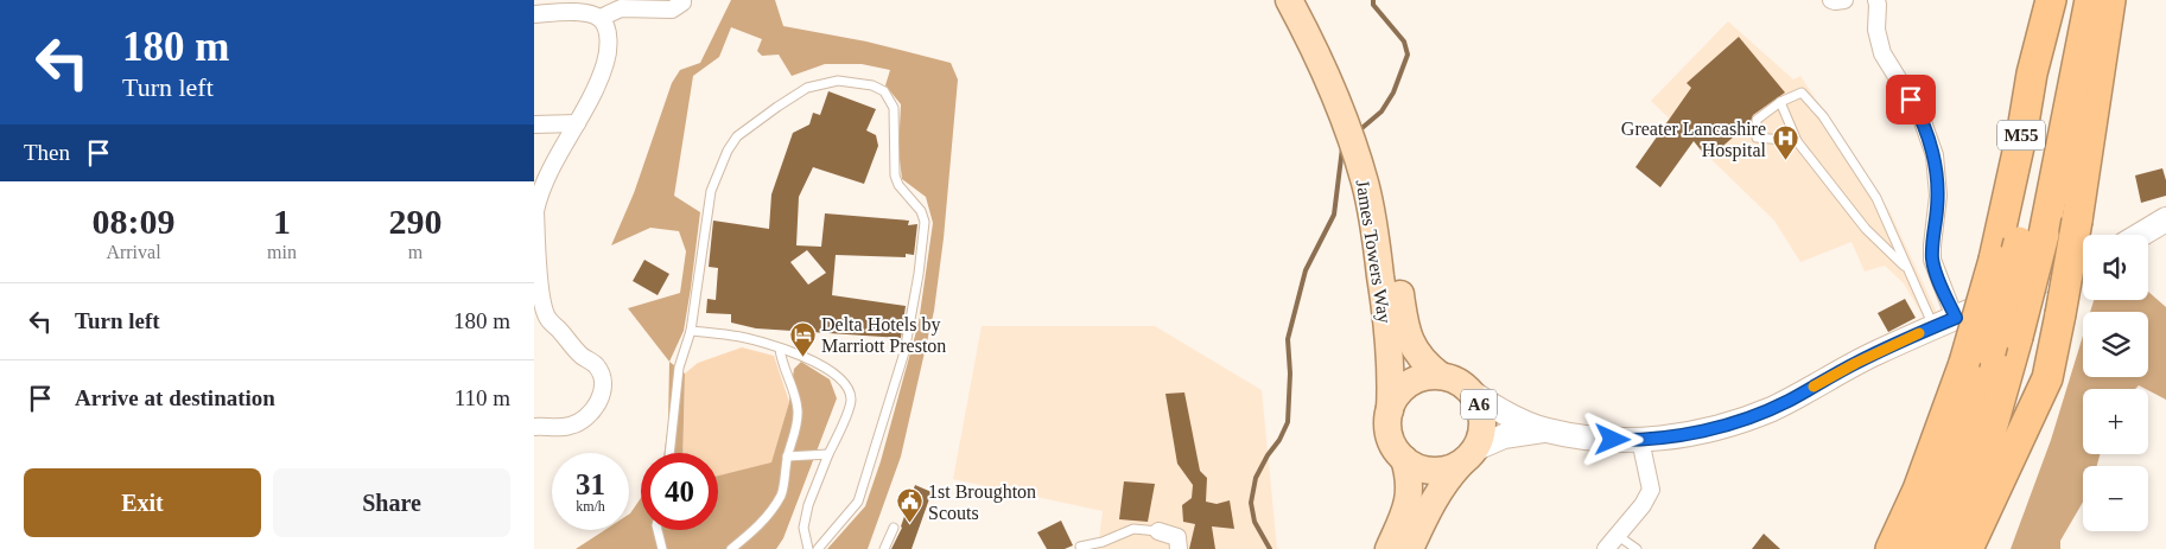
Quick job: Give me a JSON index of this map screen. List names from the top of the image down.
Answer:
{
  "streets": {
    "highway": ["M55"],
    "main road": ["James Towers Way", "A6"]
  },
  "crossings": [
    ["James Towers Way", "A6"]
  ],
  "places": {
    "hospital": ["Greater Lancashire Hospital"],
    "hotel": ["Delta Hotels by Marriott Preston"],
    "public building": ["1st Broughton Scouts"]
  },
  "page": {
    "turn": ["180 m", "Turn left"],
    "then": "Then",
    "eta": [
      "08:09",
      "Arrival",
      "1",
      "min",
      "290",
      "m"
    ],
    "map_buttons": ["+", "−"],
    "list": [
      {
        "name": "Turn left",
        "value": "180 m"
      },
      {
        "name": "Arrive at destination",
        "value": "110 m"
      }
    ],
    "speed": "31 km/h",
    "limit": "40",
    "buttons": ["Exit", "Share"]
  }
}
